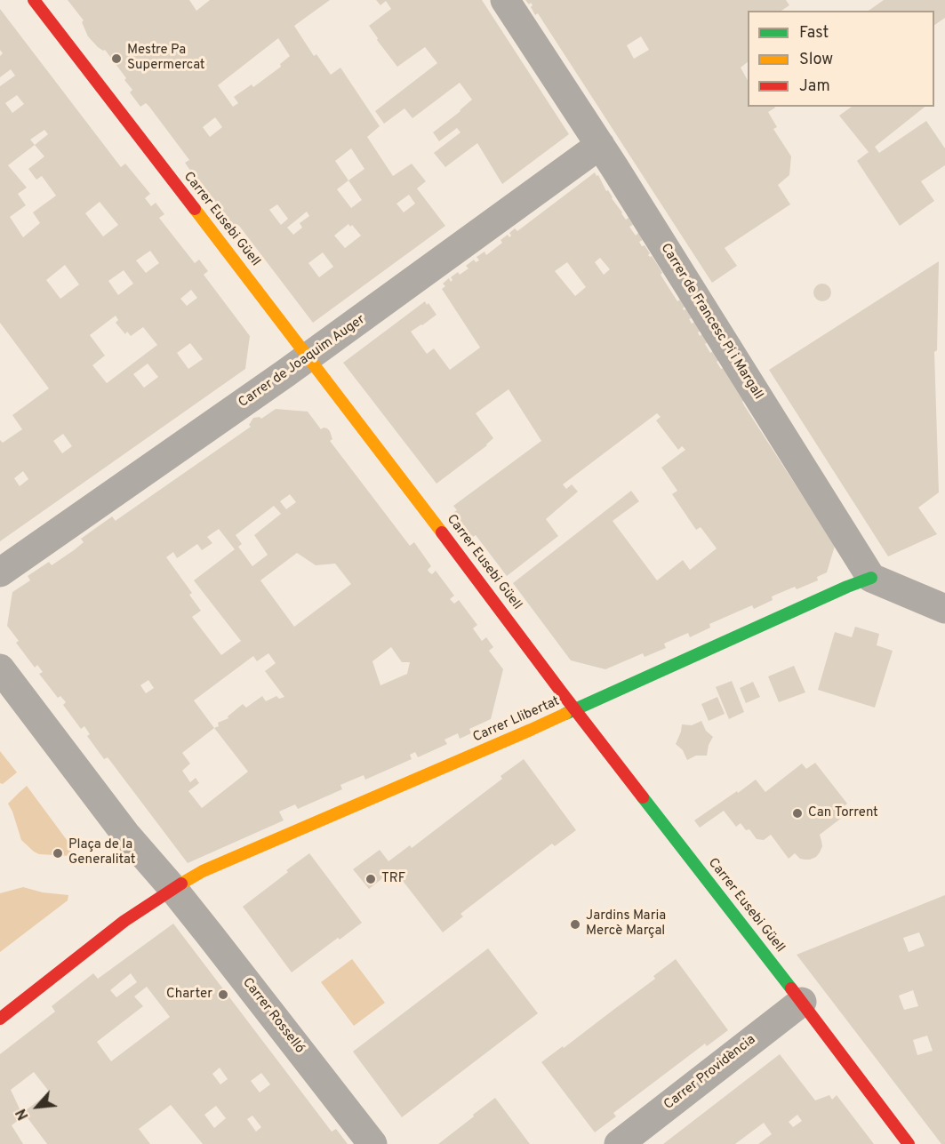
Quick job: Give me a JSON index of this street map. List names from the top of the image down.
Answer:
{
  "streets": {
    "street": [
      "Carrer Eusebi Güell",
      "Carrer de Francesc Pi i Margall",
      "Carrer de Joaquim Auger",
      "Carrer Llibertat",
      "Carrer Rosselló",
      "Carrer Providència"
    ]
  },
  "crossings": [
    ["Carrer Eusebi Güell", "Carrer de Joaquim Auger"],
    ["Carrer Eusebi Güell", "Carrer Llibertat"],
    ["Carrer Eusebi Güell", "Carrer Providència"],
    ["Carrer de Francesc Pi i Margall", "Carrer de Joaquim Auger"],
    ["Carrer de Francesc Pi i Margall", "Carrer Llibertat"],
    ["Carrer Llibertat", "Carrer Rosselló"]
  ],
  "places": [
    "Mestre Pa Supermercat",
    "Can Torrent",
    "Plaça de la Generalitat",
    "TRF",
    "Jardins Maria Mercè Marçal",
    "Charter"
  ],
  "legend": ["Fast", "Slow", "Jam"],
  "north": "bottom left"
}
